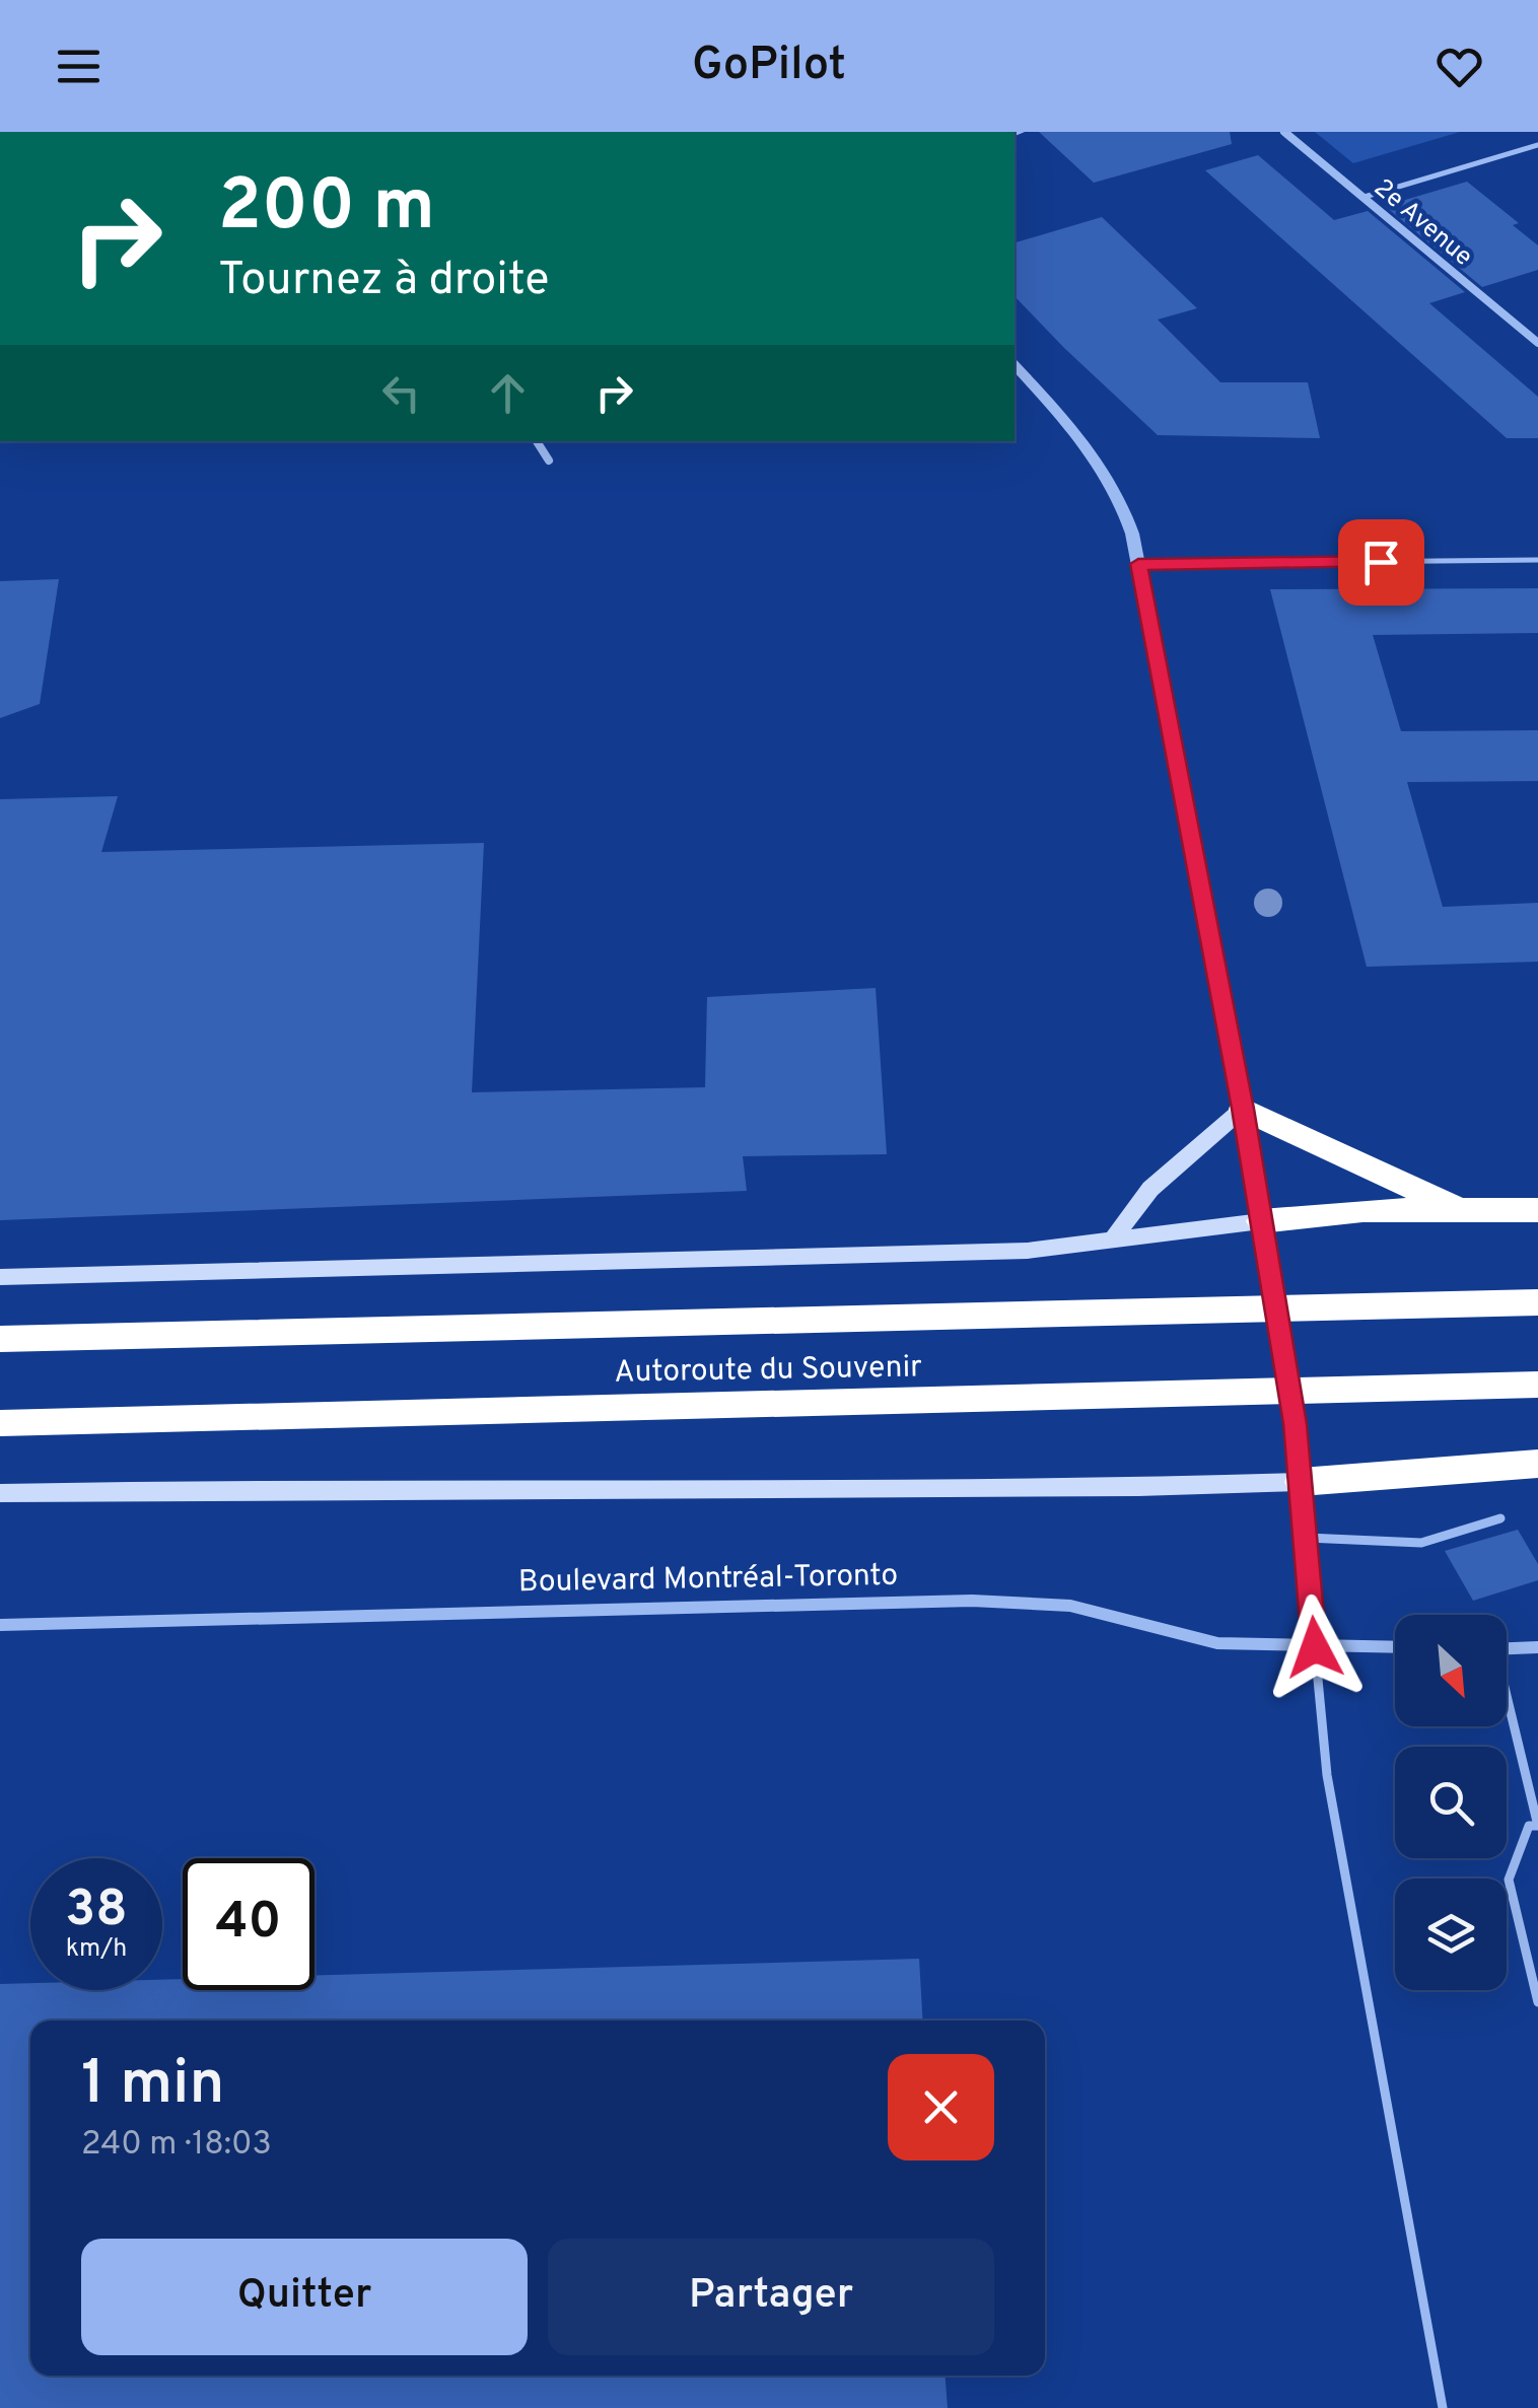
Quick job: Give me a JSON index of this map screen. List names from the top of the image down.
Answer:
{
  "streets": {
    "highway": ["Autoroute du Souvenir"],
    "street": ["2e Avenue", "Boulevard Montréal-Toronto"]
  },
  "north": "bottom right",
  "page": {
    "header": "GoPilot",
    "turn": ["200 m", "Tournez à droite"],
    "speed": "38 km/h",
    "limit": "40",
    "heading": ["1 min", "240 m · 18:03"],
    "buttons": ["Quitter", "Partager"]
  }
}
